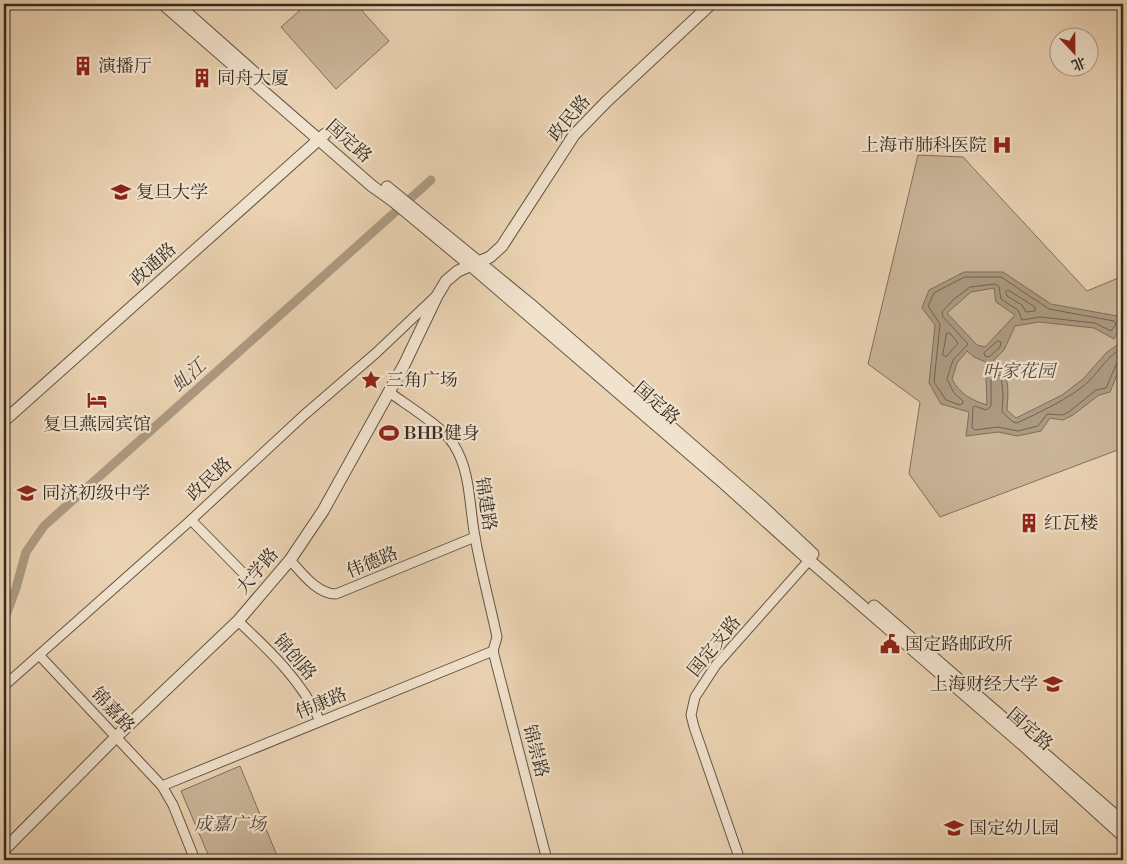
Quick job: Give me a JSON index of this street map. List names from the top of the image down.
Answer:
{
  "streets": {
    "street": [
      "政民路",
      "国定路",
      "政通路",
      "锦建路",
      "伟德路",
      "大学路",
      "国定支路",
      "锦创路",
      "伟康路",
      "锦嘉路",
      "锦崇路"
    ]
  },
  "crossings": [
    ["政民路", "国定路"],
    ["政民路", "大学路"],
    ["政民路", "锦嘉路"],
    ["国定路", "政通路"],
    ["国定路", "大学路"],
    ["国定路", "国定支路"],
    ["锦建路", "伟德路"],
    ["锦建路", "大学路"],
    ["锦建路", "伟康路"],
    ["锦建路", "锦崇路"],
    ["伟德路", "大学路"],
    ["大学路", "锦创路"],
    ["大学路", "锦嘉路"],
    ["锦创路", "伟康路"],
    ["伟康路", "锦嘉路"],
    ["伟康路", "锦崇路"]
  ],
  "water": ["虬江"],
  "parks": ["叶家花园", "成嘉广场"],
  "places": {
    "building": ["演播厅", "同舟大厦", "红瓦楼"],
    "hospital": ["上海市肺科医院"],
    "school or university": [
      "复旦大学",
      "同济初级中学",
      "上海财经大学",
      "国定幼儿园"
    ],
    "place": ["三角广场"],
    "hotel": ["复旦燕园宾馆"],
    "sports": ["BHB健身"],
    "public building": ["国定路邮政所"]
  },
  "north": "bottom"
}
